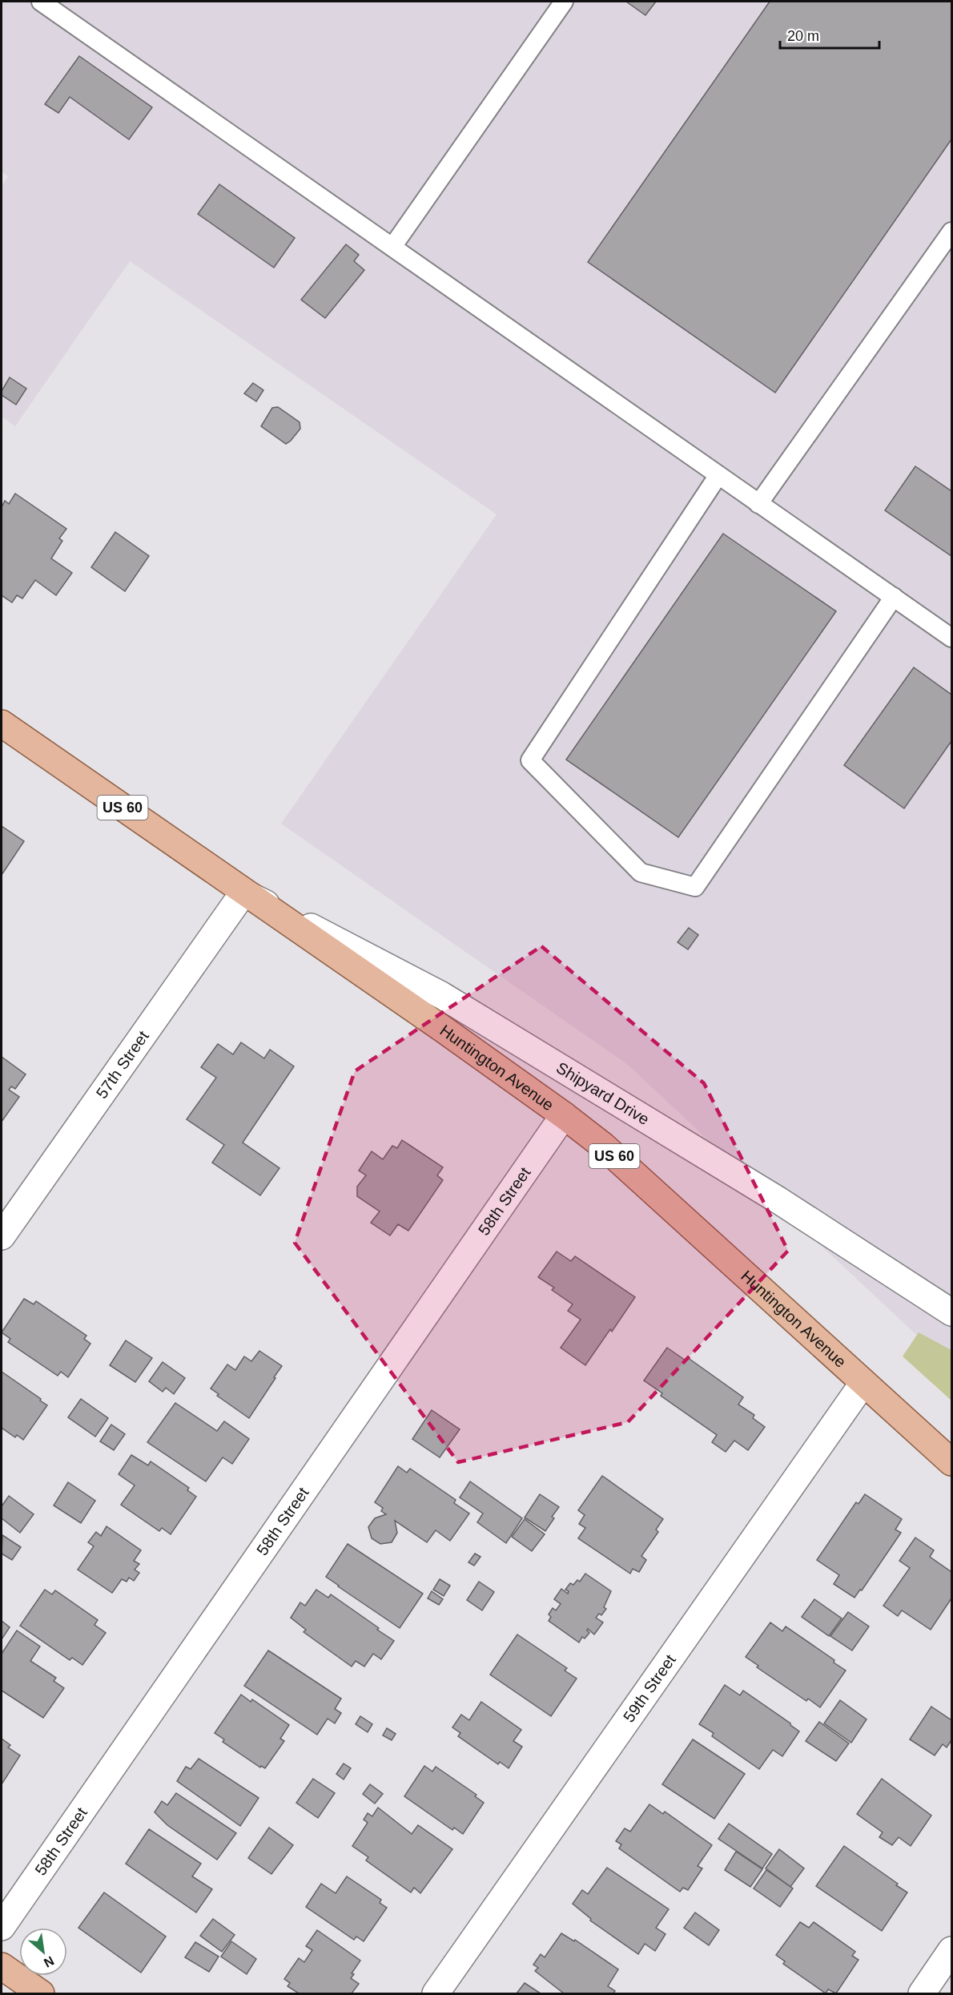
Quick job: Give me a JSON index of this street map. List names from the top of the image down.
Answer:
{
  "streets": {
    "main road": ["US 60", "Huntington Avenue"],
    "street": [
      "57th Street",
      "Shipyard Drive",
      "58th Street",
      "59th Street"
    ]
  },
  "crossings": [
    ["57th Street", "Huntington Avenue"],
    ["57th Street", "Shipyard Drive"],
    ["Huntington Avenue", "Shipyard Drive"],
    ["Huntington Avenue", "58th Street"],
    ["Huntington Avenue", "59th Street"]
  ],
  "scale_bar": "20 m",
  "north": "bottom right"
}
